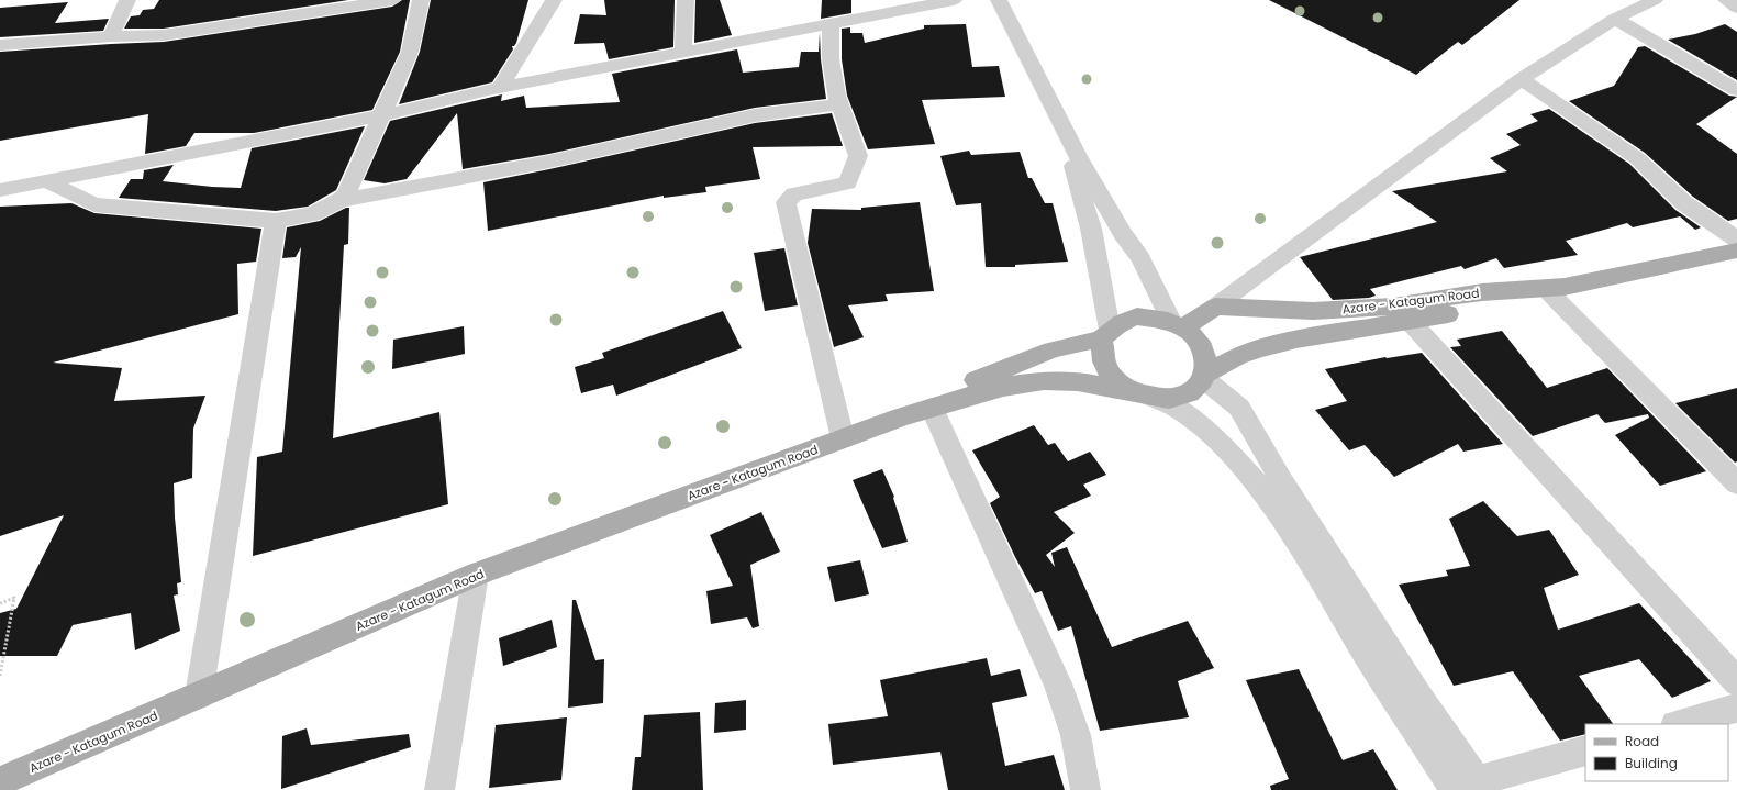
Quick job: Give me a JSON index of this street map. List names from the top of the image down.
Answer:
{
  "streets": {
    "main road": ["Azare - Katagum Road"]
  },
  "legend": ["Road", "Building"]
}
